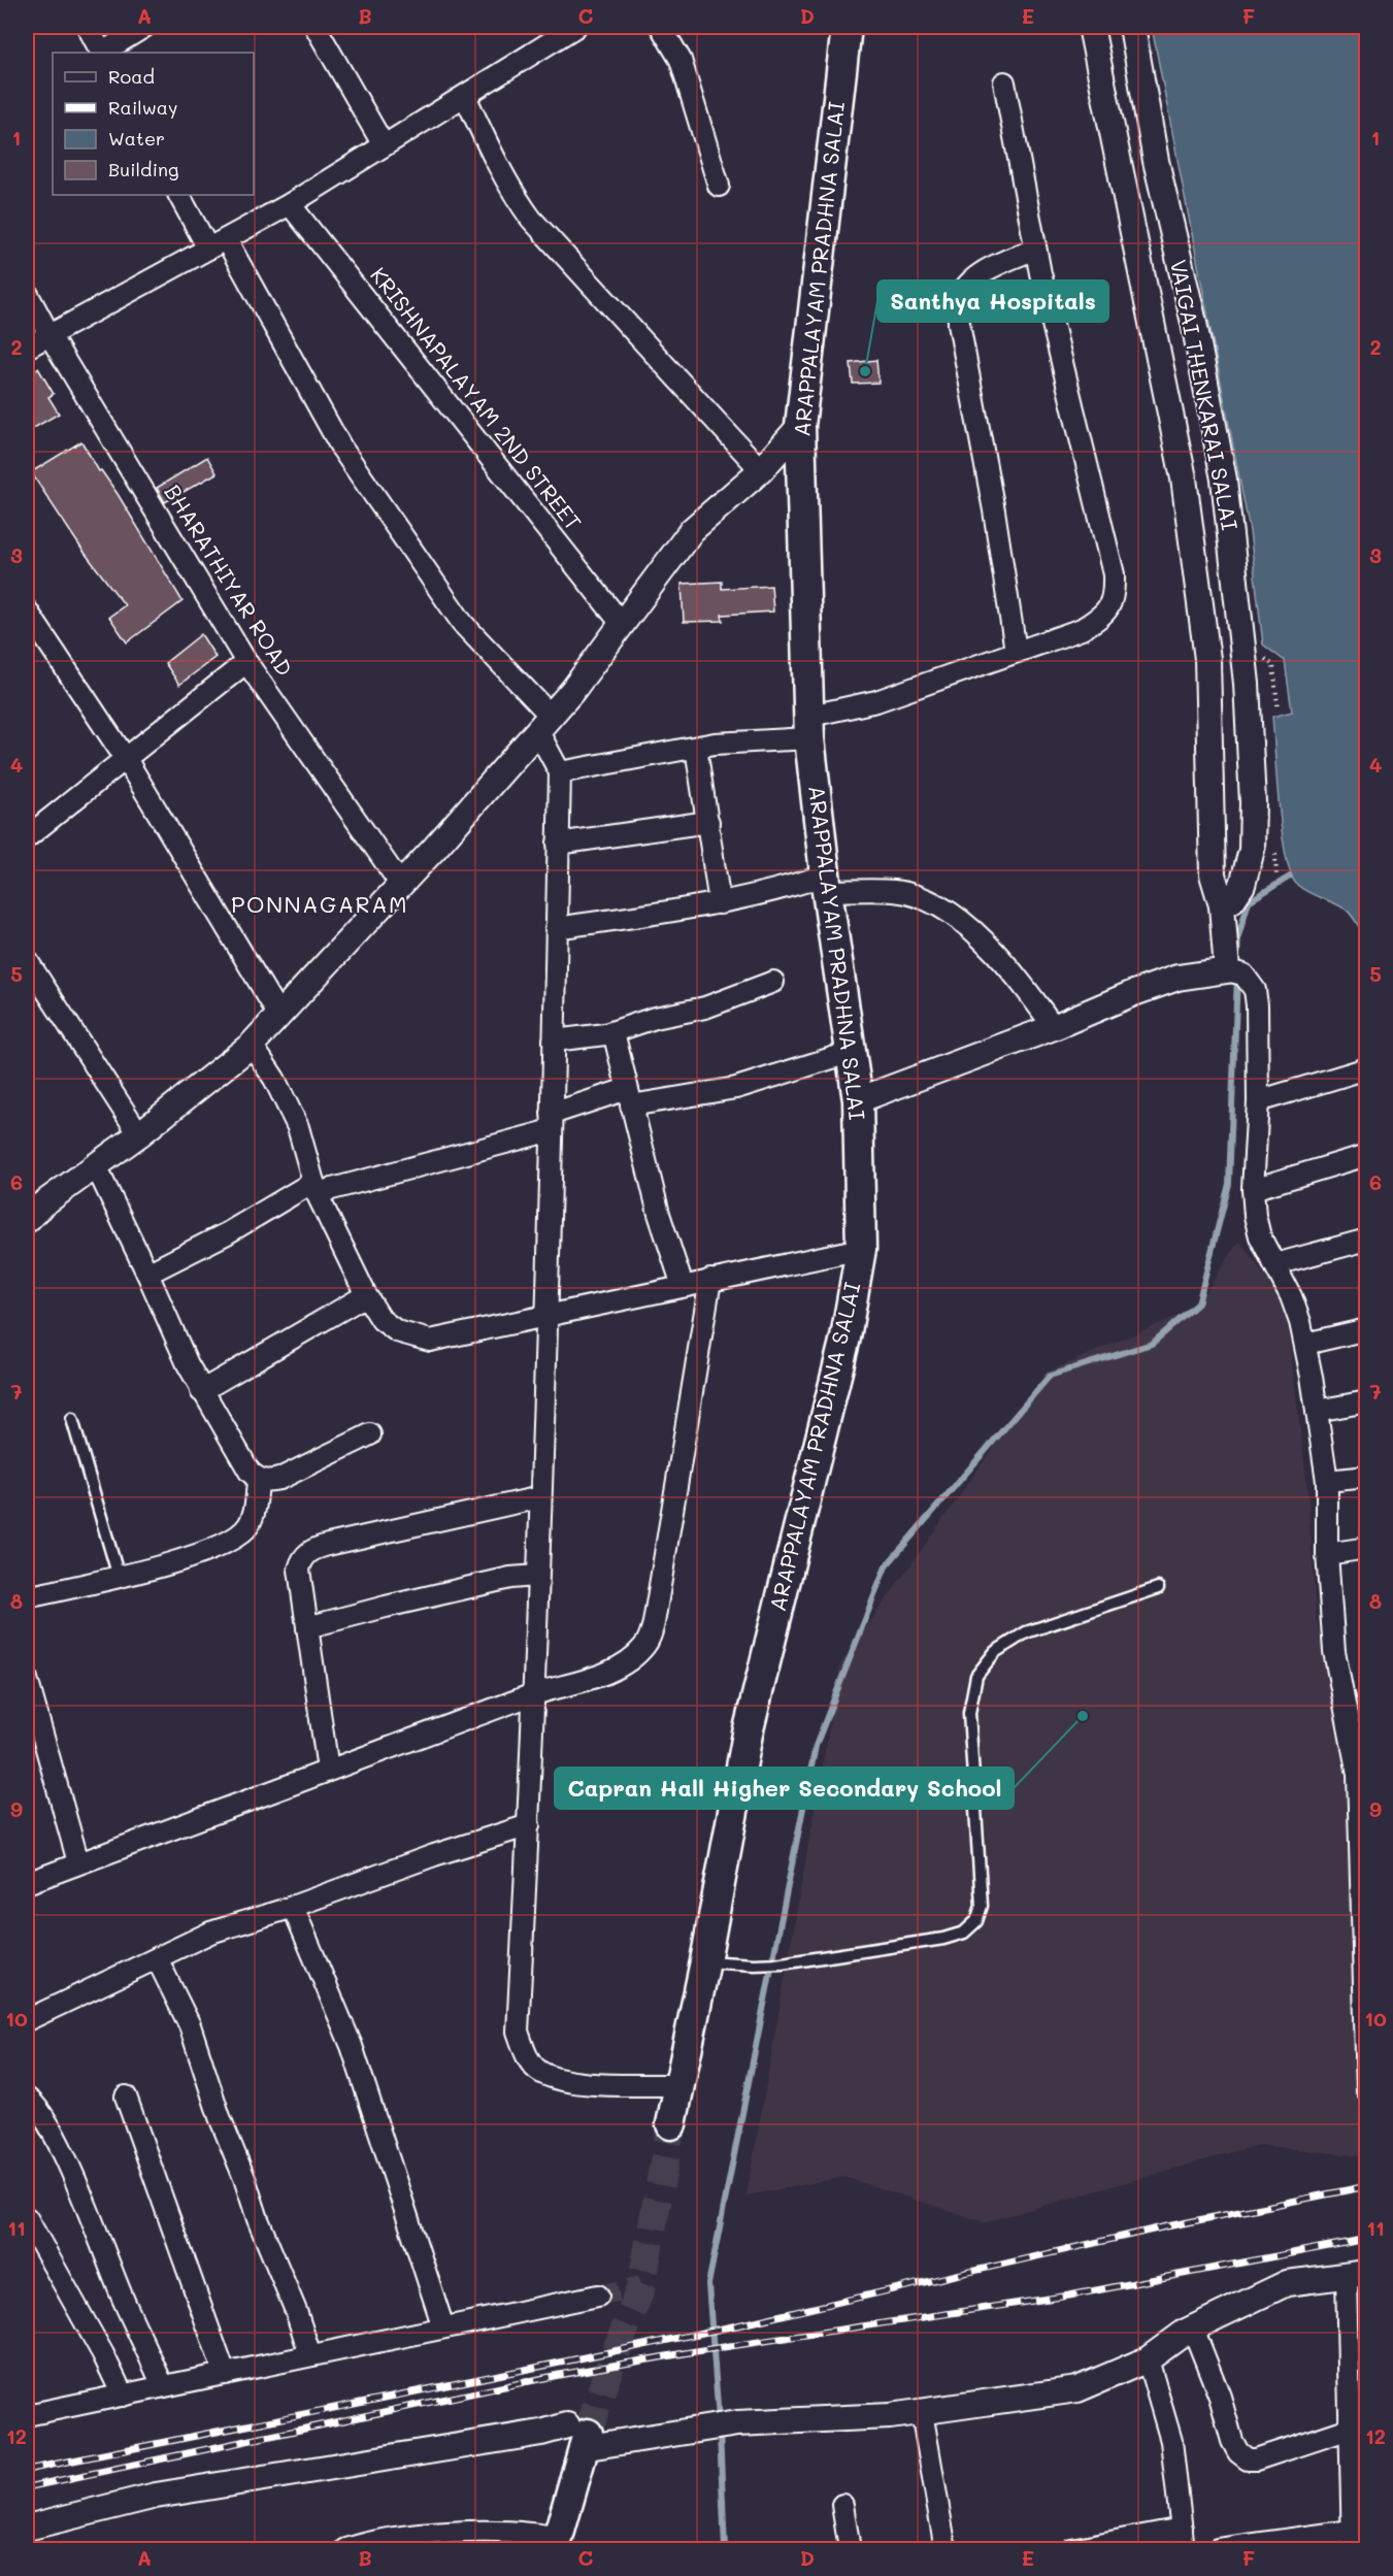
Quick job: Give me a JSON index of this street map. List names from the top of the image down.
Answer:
{
  "streets": {
    "main road": ["ARAPPALAYAM PRADHNA SALAI"],
    "street": ["VAIGAI THENKARAI SALAI", "KRISHNAPALAYAM 2ND STREET", "BHARATHIYAR ROAD"]
  },
  "districts": ["PONNAGARAM"],
  "places": ["Santhya Hospitals", "Capran Hall Higher Secondary School"],
  "legend": [
    "Road",
    "Railway",
    "Water",
    "Building"
  ],
  "grid": {
    "columns": [
      "A",
      "B",
      "C",
      "D",
      "E",
      "F"
    ],
    "rows": [
      "1",
      "2",
      "3",
      "4",
      "5",
      "6",
      "7",
      "8",
      "9",
      "10",
      "11",
      "12"
    ]
  }
}
